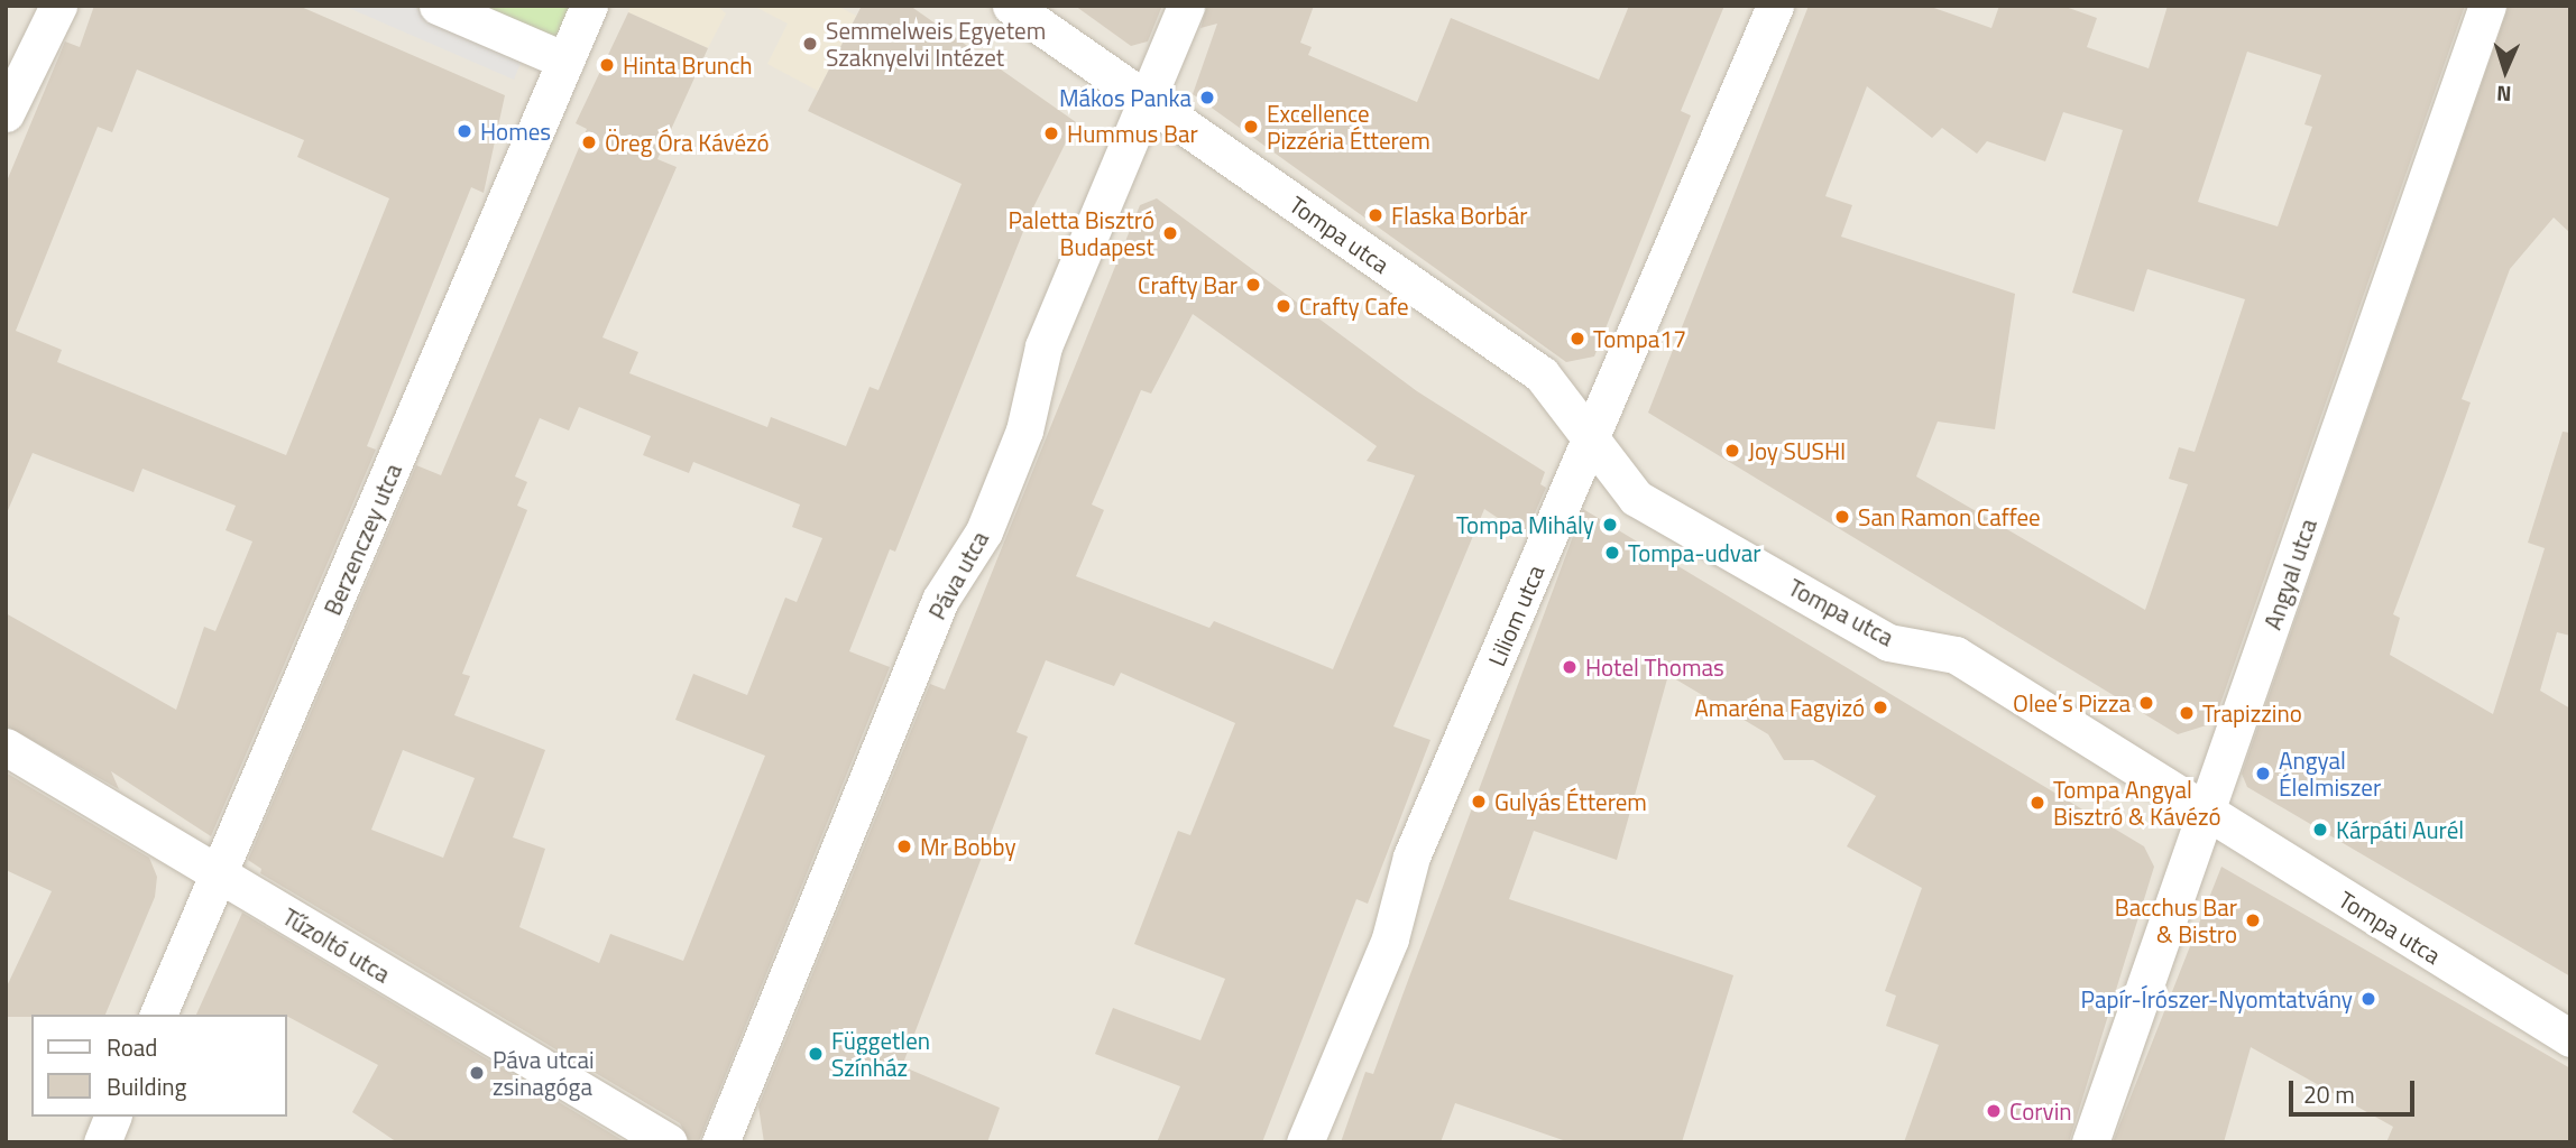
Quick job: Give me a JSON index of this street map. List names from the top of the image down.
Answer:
{
  "streets": {
    "street": [
      "Tompa utca",
      "Berzenczey utca",
      "Angyal utca",
      "Páva utca",
      "Liliom utca",
      "Tűzoltó utca"
    ]
  },
  "crossings": [
    ["Tompa utca", "Angyal utca"],
    ["Tompa utca", "Páva utca"],
    ["Tompa utca", "Liliom utca"],
    ["Berzenczey utca", "Tűzoltó utca"]
  ],
  "places": [
    "Semmelweis Egyetem Szaknyelvi Intézet",
    "Hinta Brunch",
    "Mákos Panka",
    "Excellence Pizzéria Étterem",
    "Homes",
    "Hummus Bar",
    "Öreg Óra Kávézó",
    "Flaska Borbár",
    "Paletta Bisztró Budapest",
    "Crafty Bar",
    "Crafty Cafe",
    "Tompa17",
    "Joy SUSHI",
    "San Ramon Caffee",
    "Tompa Mihály",
    "Tompa-udvar",
    "Hotel Thomas",
    "Olee’s Pizza",
    "Amaréna Fagyizó",
    "Trapizzino",
    "Angyal Élelmiszer",
    "Gulyás Étterem",
    "Tompa Angyal Bisztró & Kávézó",
    "Kárpáti Aurél",
    "Mr Bobby",
    "Bacchus Bar & Bistro",
    "Papír-Írószer-Nyomtatvány",
    "Független Színház",
    "Páva utcai zsinagóga",
    "Corvin"
  ],
  "legend": ["Road", "Building"],
  "scale_bar": "20 m",
  "north": "bottom"
}
